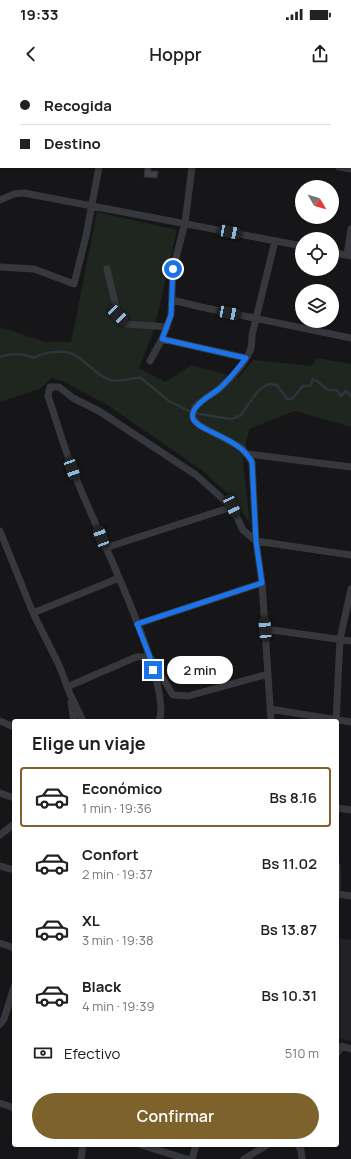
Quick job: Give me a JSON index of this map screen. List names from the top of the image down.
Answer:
{
  "north": "bottom right",
  "page": {
    "status": "19:33",
    "header": "Hoppr",
    "banner": ["Recogida", "Destino"],
    "bubble": "2 min",
    "heading": "Elige un viaje",
    "list": [
      {
        "name": "Económico",
        "note": "1 min · 19:36",
        "value": "Bs 8.16"
      },
      {
        "name": "Confort",
        "note": "2 min · 19:37",
        "value": "Bs 11.02"
      },
      {
        "name": "XL",
        "note": "3 min · 19:38",
        "value": "Bs 13.87"
      },
      {
        "name": "Black",
        "note": "4 min · 19:39",
        "value": "Bs 10.31"
      }
    ],
    "pay": ["Efectivo", "510 m"],
    "buttons": "Confirmar"
  }
}
